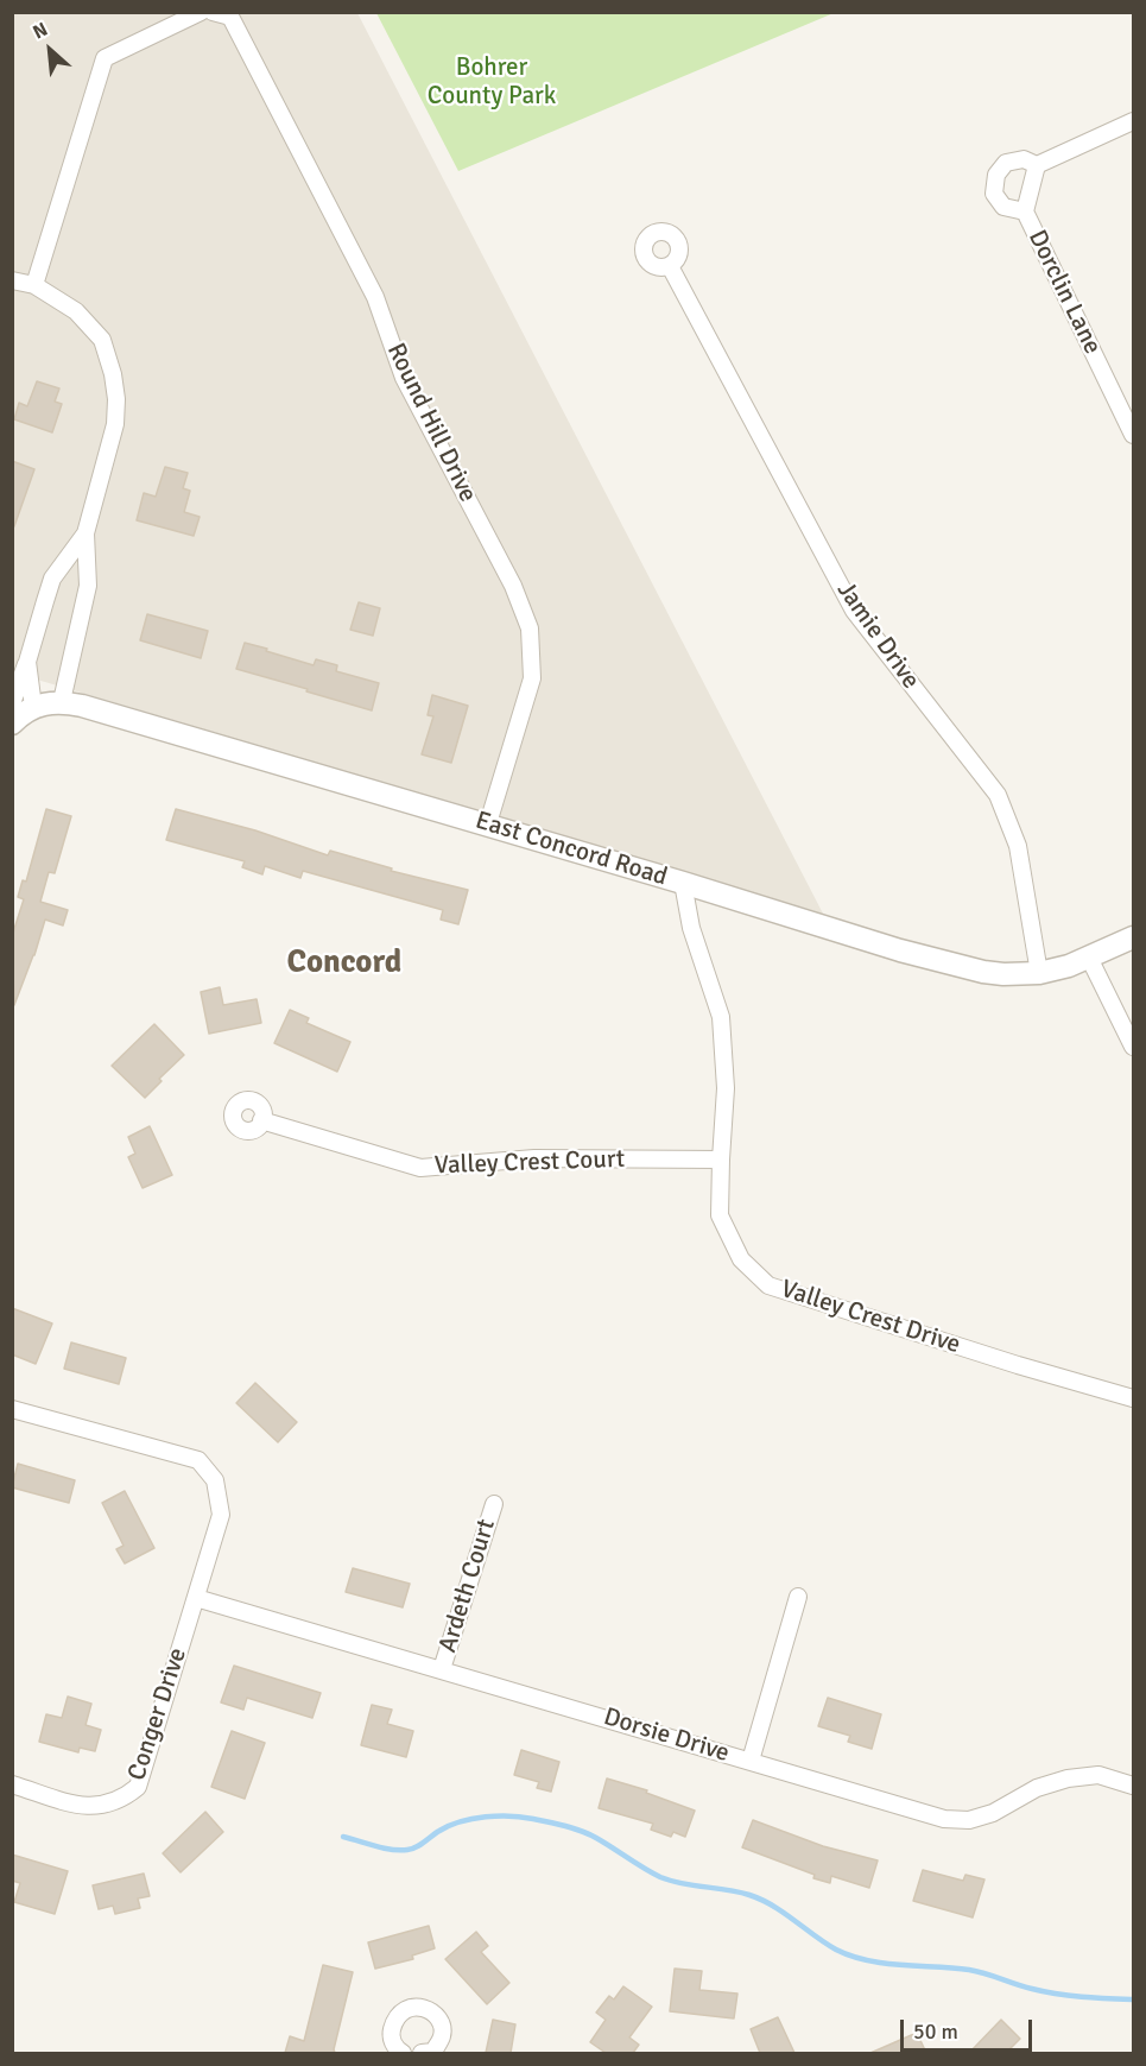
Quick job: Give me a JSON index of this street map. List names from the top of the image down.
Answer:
{
  "streets": {
    "street": [
      "Dorclin Lane",
      "Round Hill Drive",
      "Jamie Drive",
      "East Concord Road",
      "Valley Crest Court",
      "Valley Crest Drive",
      "Ardeth Court",
      "Conger Drive",
      "Dorsie Drive"
    ]
  },
  "crossings": [
    ["Round Hill Drive", "East Concord Road"],
    ["Jamie Drive", "East Concord Road"],
    ["East Concord Road", "Valley Crest Drive"],
    ["Valley Crest Court", "Valley Crest Drive"],
    ["Ardeth Court", "Dorsie Drive"],
    ["Conger Drive", "Dorsie Drive"]
  ],
  "districts": ["Concord"],
  "parks": ["Bohrer County Park"],
  "scale_bar": "50 m",
  "north": "top left"
}
